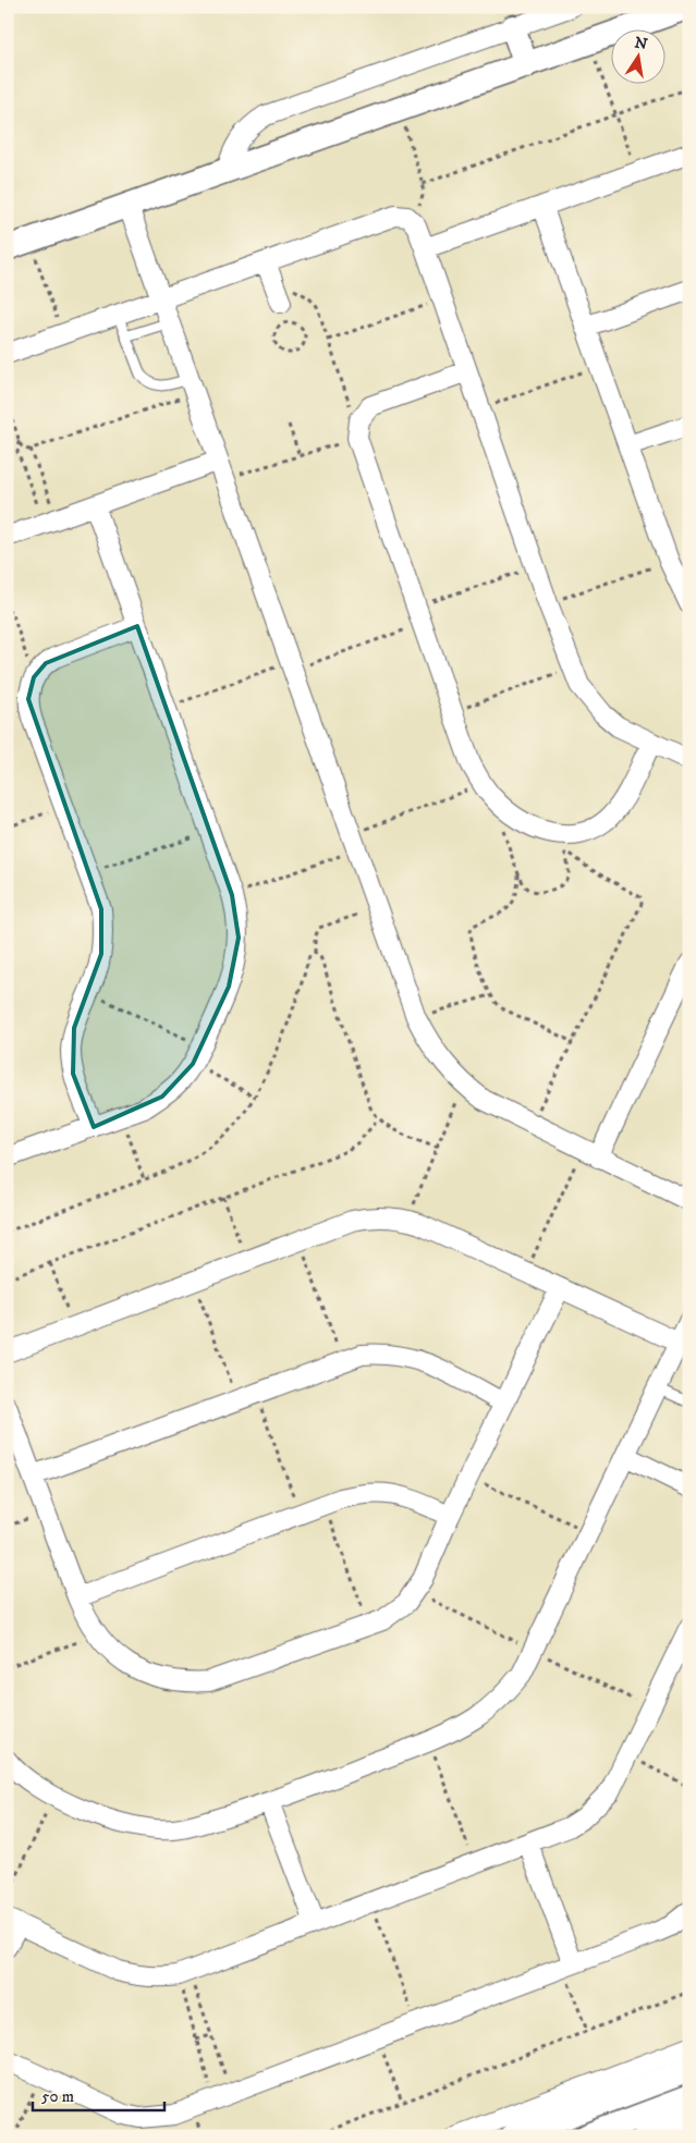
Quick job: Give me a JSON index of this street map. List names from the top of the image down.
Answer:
{
  "scale_bar": "50 m",
  "north": "top"
}
